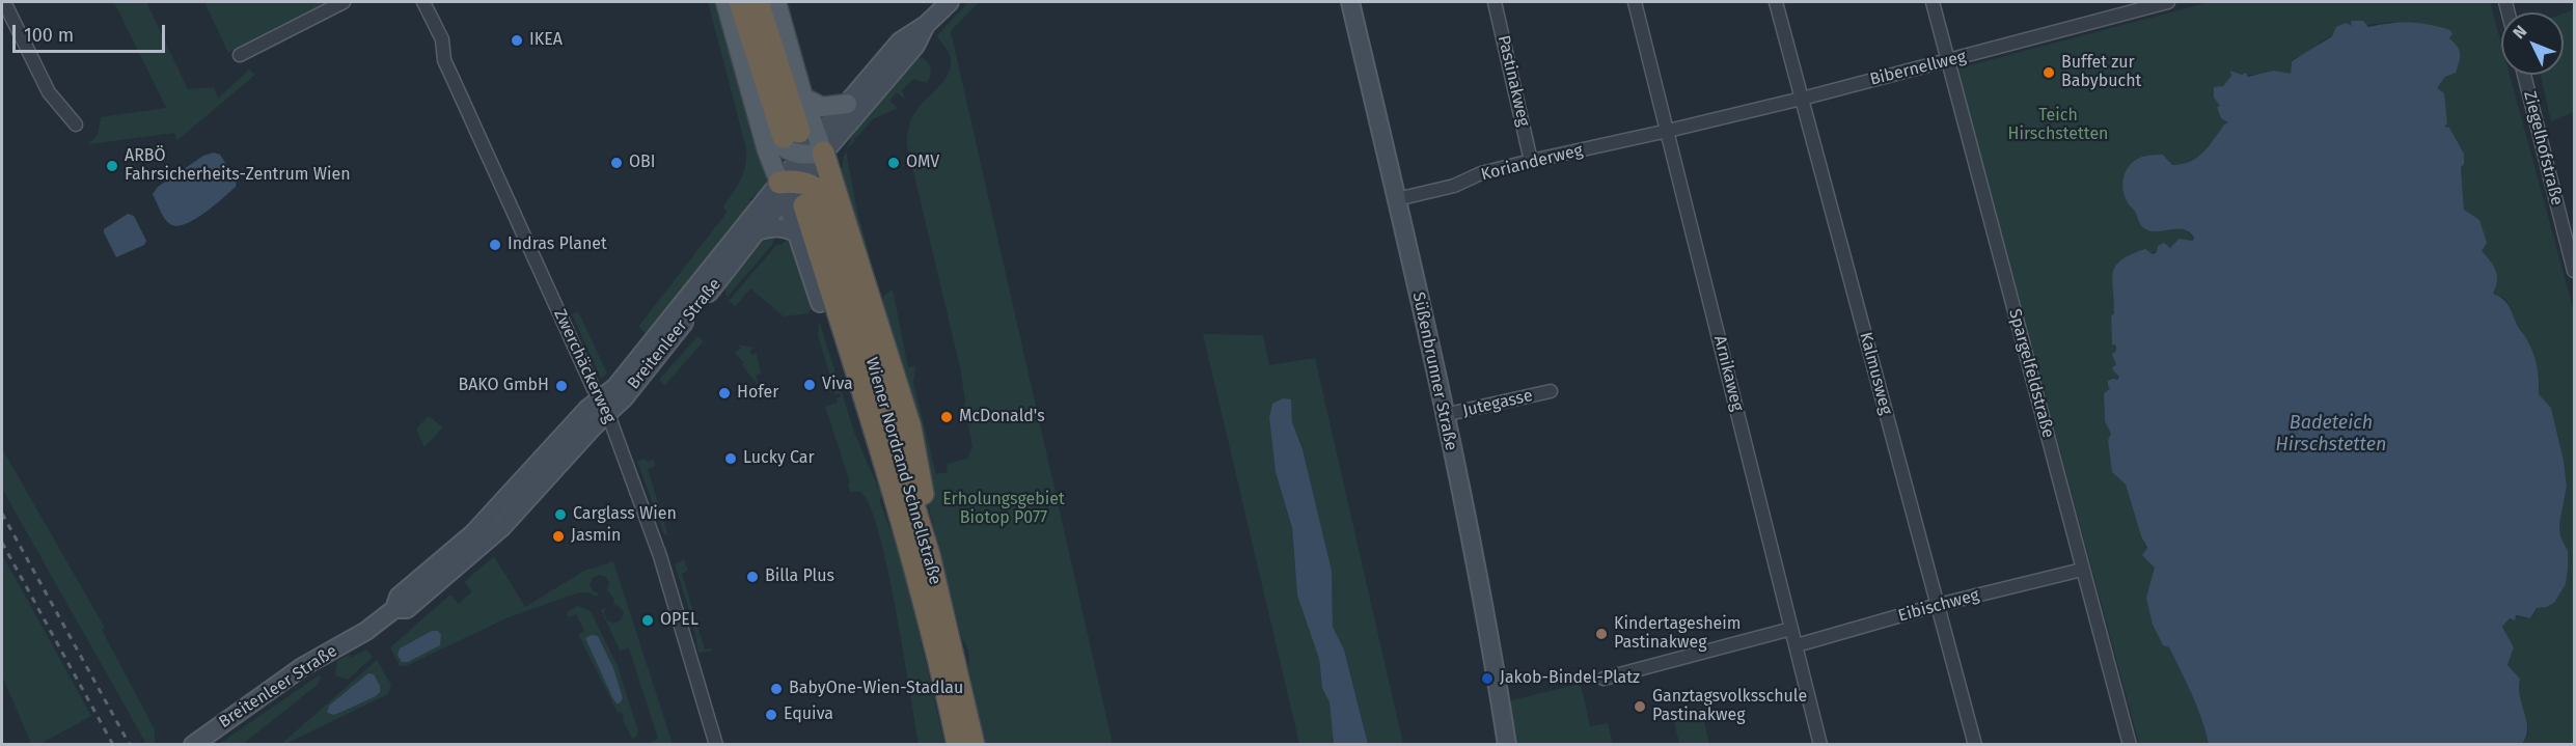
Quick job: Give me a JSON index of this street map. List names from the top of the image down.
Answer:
{
  "streets": {
    "highway": ["Wiener Nordrand Schnellstraße"],
    "main road": ["Breitenleer Straße", "Süßenbrunner Straße"],
    "street": [
      "Bibernellweg",
      "Pastinakweg",
      "Ziegelhofstraße",
      "Korianderweg",
      "Zwerchäckerweg",
      "Arnikaweg",
      "Kalmusweg",
      "Spargelfeldstraße",
      "Jutegasse",
      "Eibischweg"
    ]
  },
  "crossings": [
    ["Bibernellweg", "Korianderweg"],
    ["Bibernellweg", "Arnikaweg"],
    ["Bibernellweg", "Kalmusweg"],
    ["Bibernellweg", "Spargelfeldstraße"],
    ["Pastinakweg", "Korianderweg"],
    ["Korianderweg", "Süßenbrunner Straße"],
    ["Korianderweg", "Arnikaweg"],
    ["Breitenleer Straße", "Zwerchäckerweg"],
    ["Breitenleer Straße", "Wiener Nordrand Schnellstraße"],
    ["Süßenbrunner Straße", "Jutegasse"],
    ["Arnikaweg", "Eibischweg"],
    ["Kalmusweg", "Eibischweg"],
    ["Spargelfeldstraße", "Eibischweg"]
  ],
  "water": ["Badeteich Hirschstetten"],
  "parks": ["Teich Hirschstetten", "Erholungsgebiet Biotop P077"],
  "places": [
    "IKEA",
    "Buffet zur Babybucht",
    "OBI",
    "OMV",
    "ARBÖ Fahrsicherheits-Zentrum Wien",
    "Indras Planet",
    "Viva",
    "BAKO GmbH",
    "Hofer",
    "McDonald's",
    "Lucky Car",
    "Carglass Wien",
    "Jasmin",
    "Billa Plus",
    "OPEL",
    "Kindertagesheim Pastinakweg",
    "Jakob-Bindel-Platz",
    "BabyOne-Wien-Stadlau",
    "Ganztagsvolksschule Pastinakweg",
    "Equiva"
  ],
  "scale_bar": "100 m",
  "north": "top left"
}
